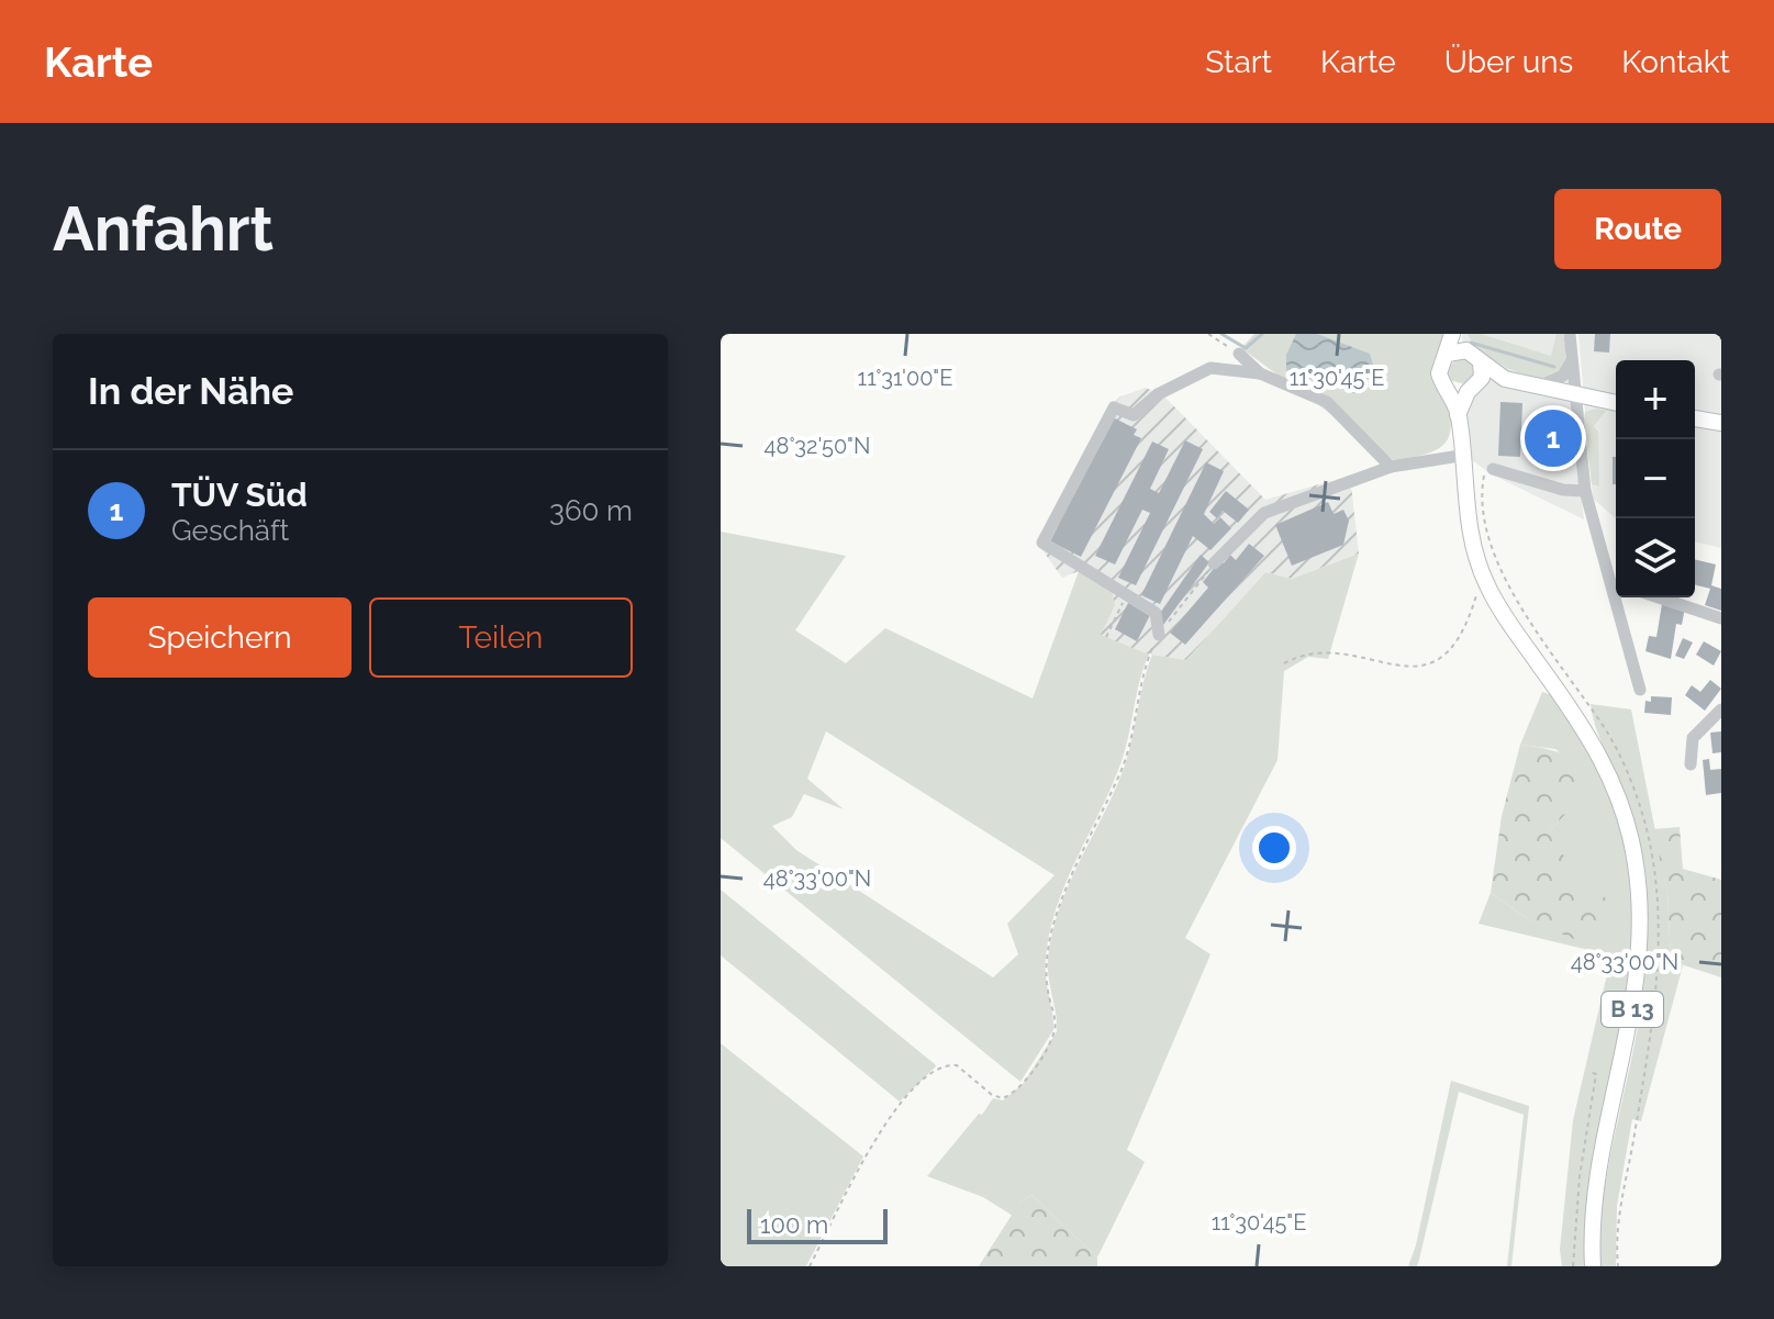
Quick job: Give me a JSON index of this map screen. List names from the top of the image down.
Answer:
{
  "streets": {
    "main road": ["B 13"]
  },
  "scale_bar": "100 m",
  "page": {
    "header": "Karte",
    "nav": [
      "Start",
      "Karte",
      "Über uns",
      "Kontakt"
    ],
    "buttons": [
      "Route",
      ["Speichern", "Teilen"]
    ],
    "title": "Anfahrt",
    "heading": "In der Nähe",
    "map_buttons": ["+", "−"],
    "pins": "1",
    "list": [
      {
        "mark": "1",
        "name": "TÜV Süd",
        "note": "Geschäft",
        "value": "360 m"
      }
    ],
    "scale": "100 m"
  },
  "coordinates": [
    "11°31'00\"E",
    "11°30'45\"E",
    "48°32'50\"N",
    "48°33'00\"N"
  ]
}
